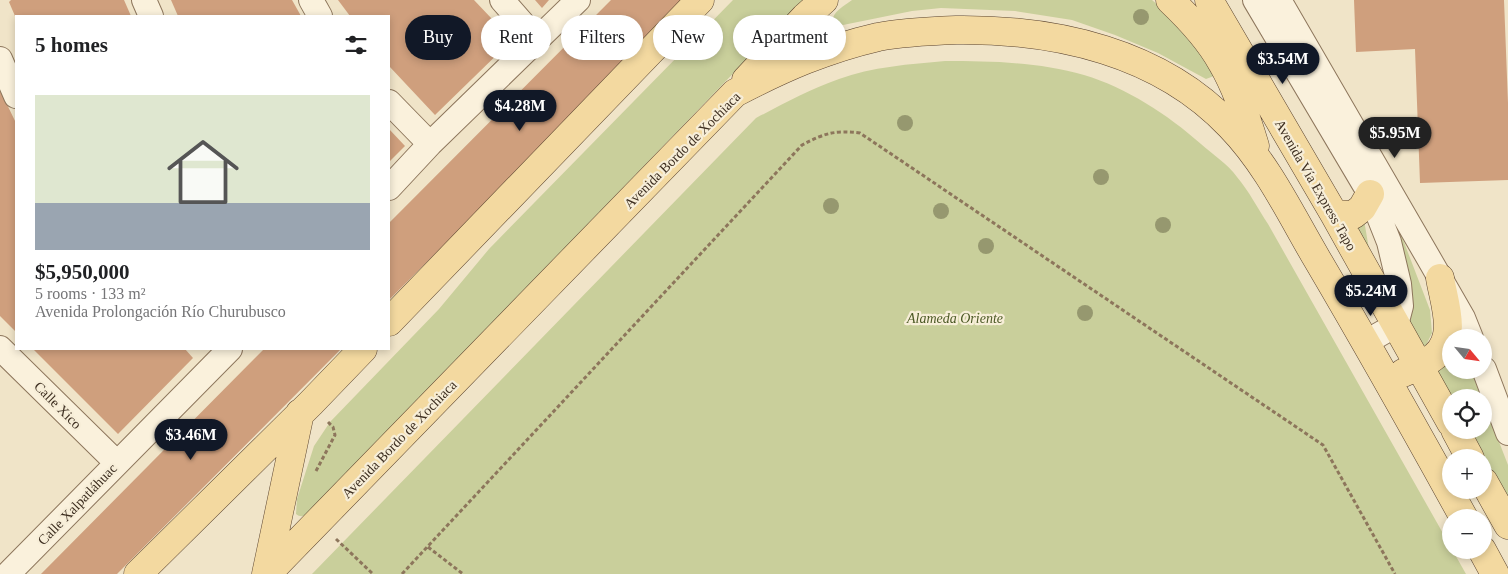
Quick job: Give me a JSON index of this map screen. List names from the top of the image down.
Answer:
{
  "streets": {
    "main road": ["Avenida Bordo de Xochiaca", "Avenida Vía Express Tapo"],
    "street": ["Calle Xico", "Calle Xalpatláhuac"]
  },
  "crossings": [
    ["Calle Xico", "Calle Xalpatláhuac"]
  ],
  "parks": ["Alameda Oriente"],
  "north": "bottom right",
  "page": {
    "chip": [
      "Buy",
      "Rent",
      "Filters",
      "New",
      "Apartment"
    ],
    "heading": "5 homes",
    "price": [
      "$3.54M",
      "$4.28M",
      "$5.95M",
      "$5.24M",
      "$3.46M"
    ],
    "list": [
      {
        "name": "$5,950,000",
        "note": "5 rooms · 133 m² · Avenida Prolongación Río Churubusco"
      }
    ],
    "map_buttons": ["+", "−"]
  }
}
